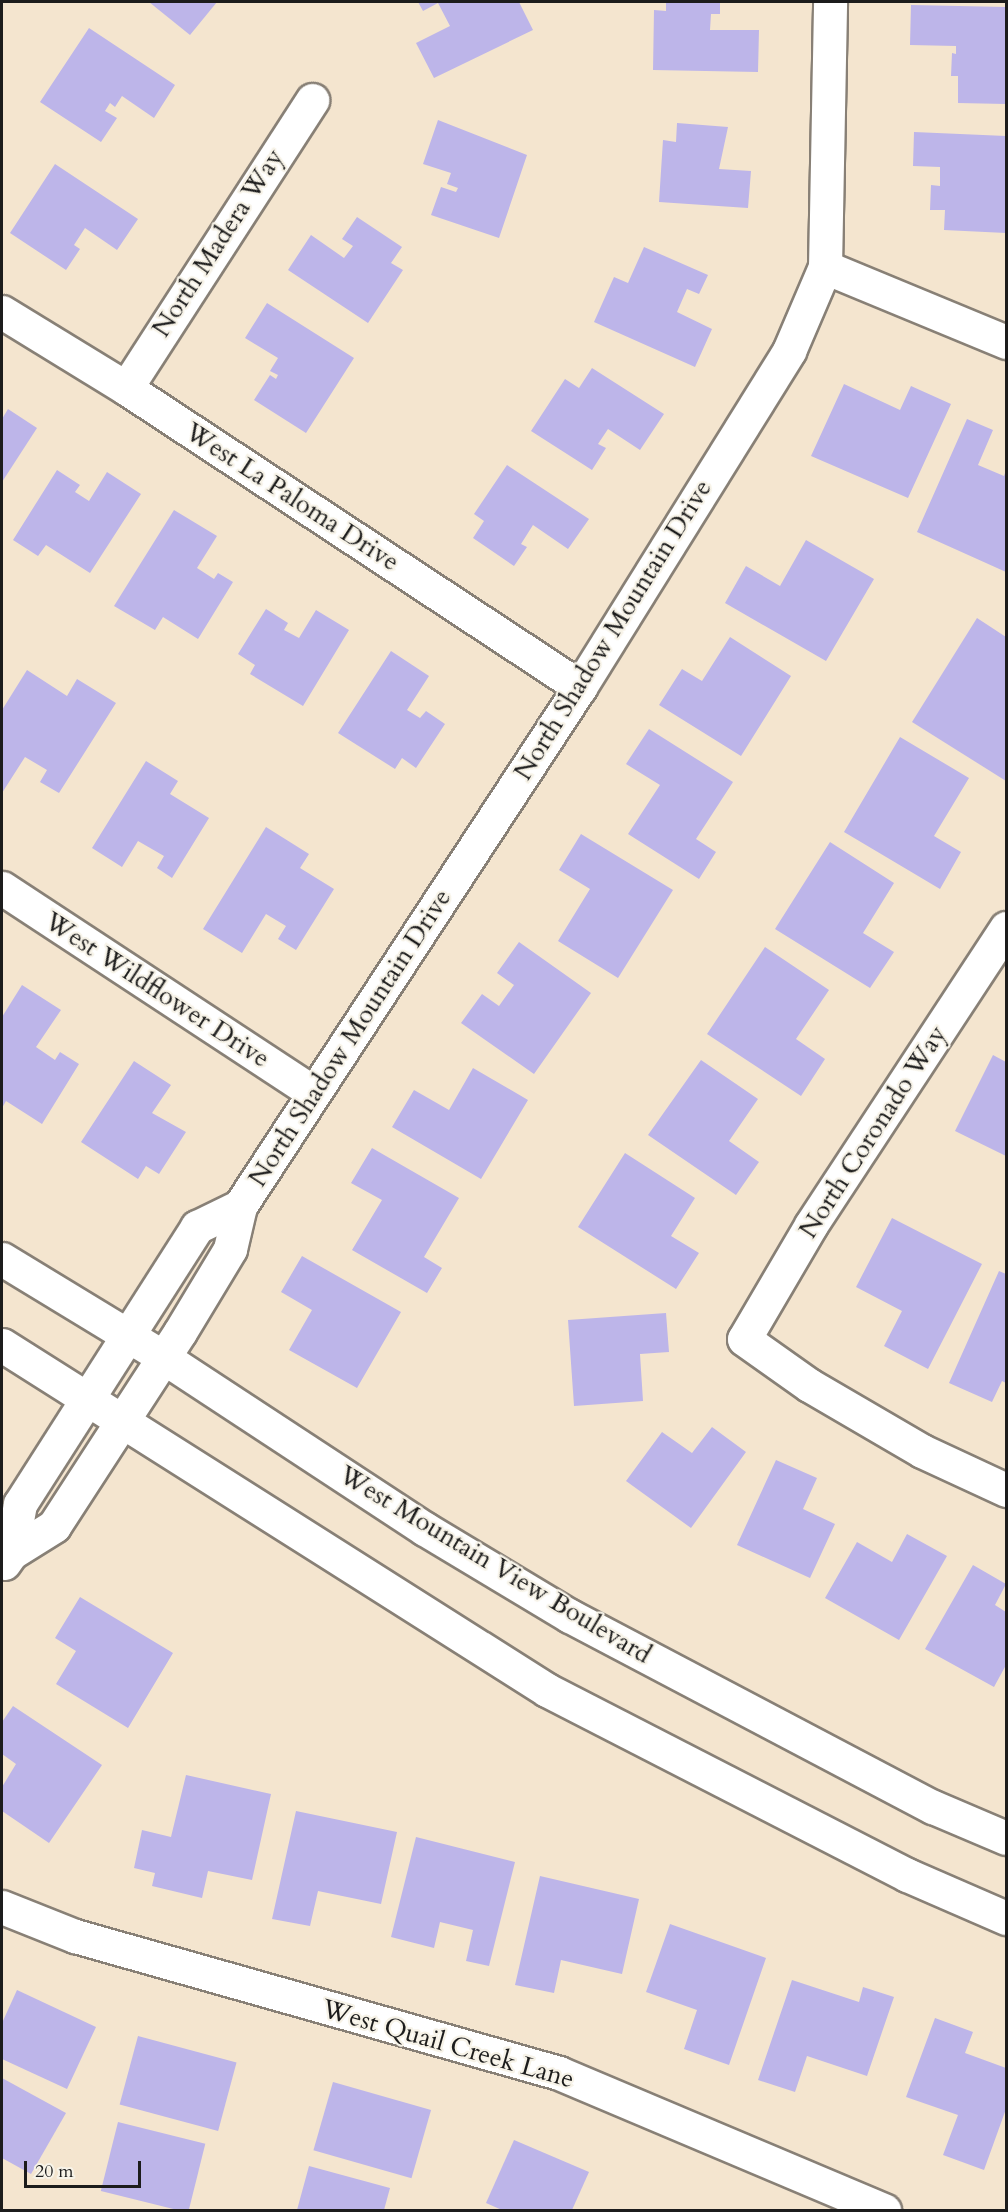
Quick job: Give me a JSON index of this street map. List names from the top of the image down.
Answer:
{
  "streets": {
    "street": [
      "North Madera Way",
      "West La Paloma Drive",
      "North Shadow Mountain Drive",
      "West Wildflower Drive",
      "North Coronado Way",
      "West Mountain View Boulevard",
      "West Quail Creek Lane"
    ]
  },
  "crossings": [
    ["North Madera Way", "West La Paloma Drive"],
    ["West La Paloma Drive", "North Shadow Mountain Drive"],
    ["North Shadow Mountain Drive", "West Wildflower Drive"],
    ["North Shadow Mountain Drive", "West Mountain View Boulevard"]
  ],
  "scale_bar": "20 m"
}
